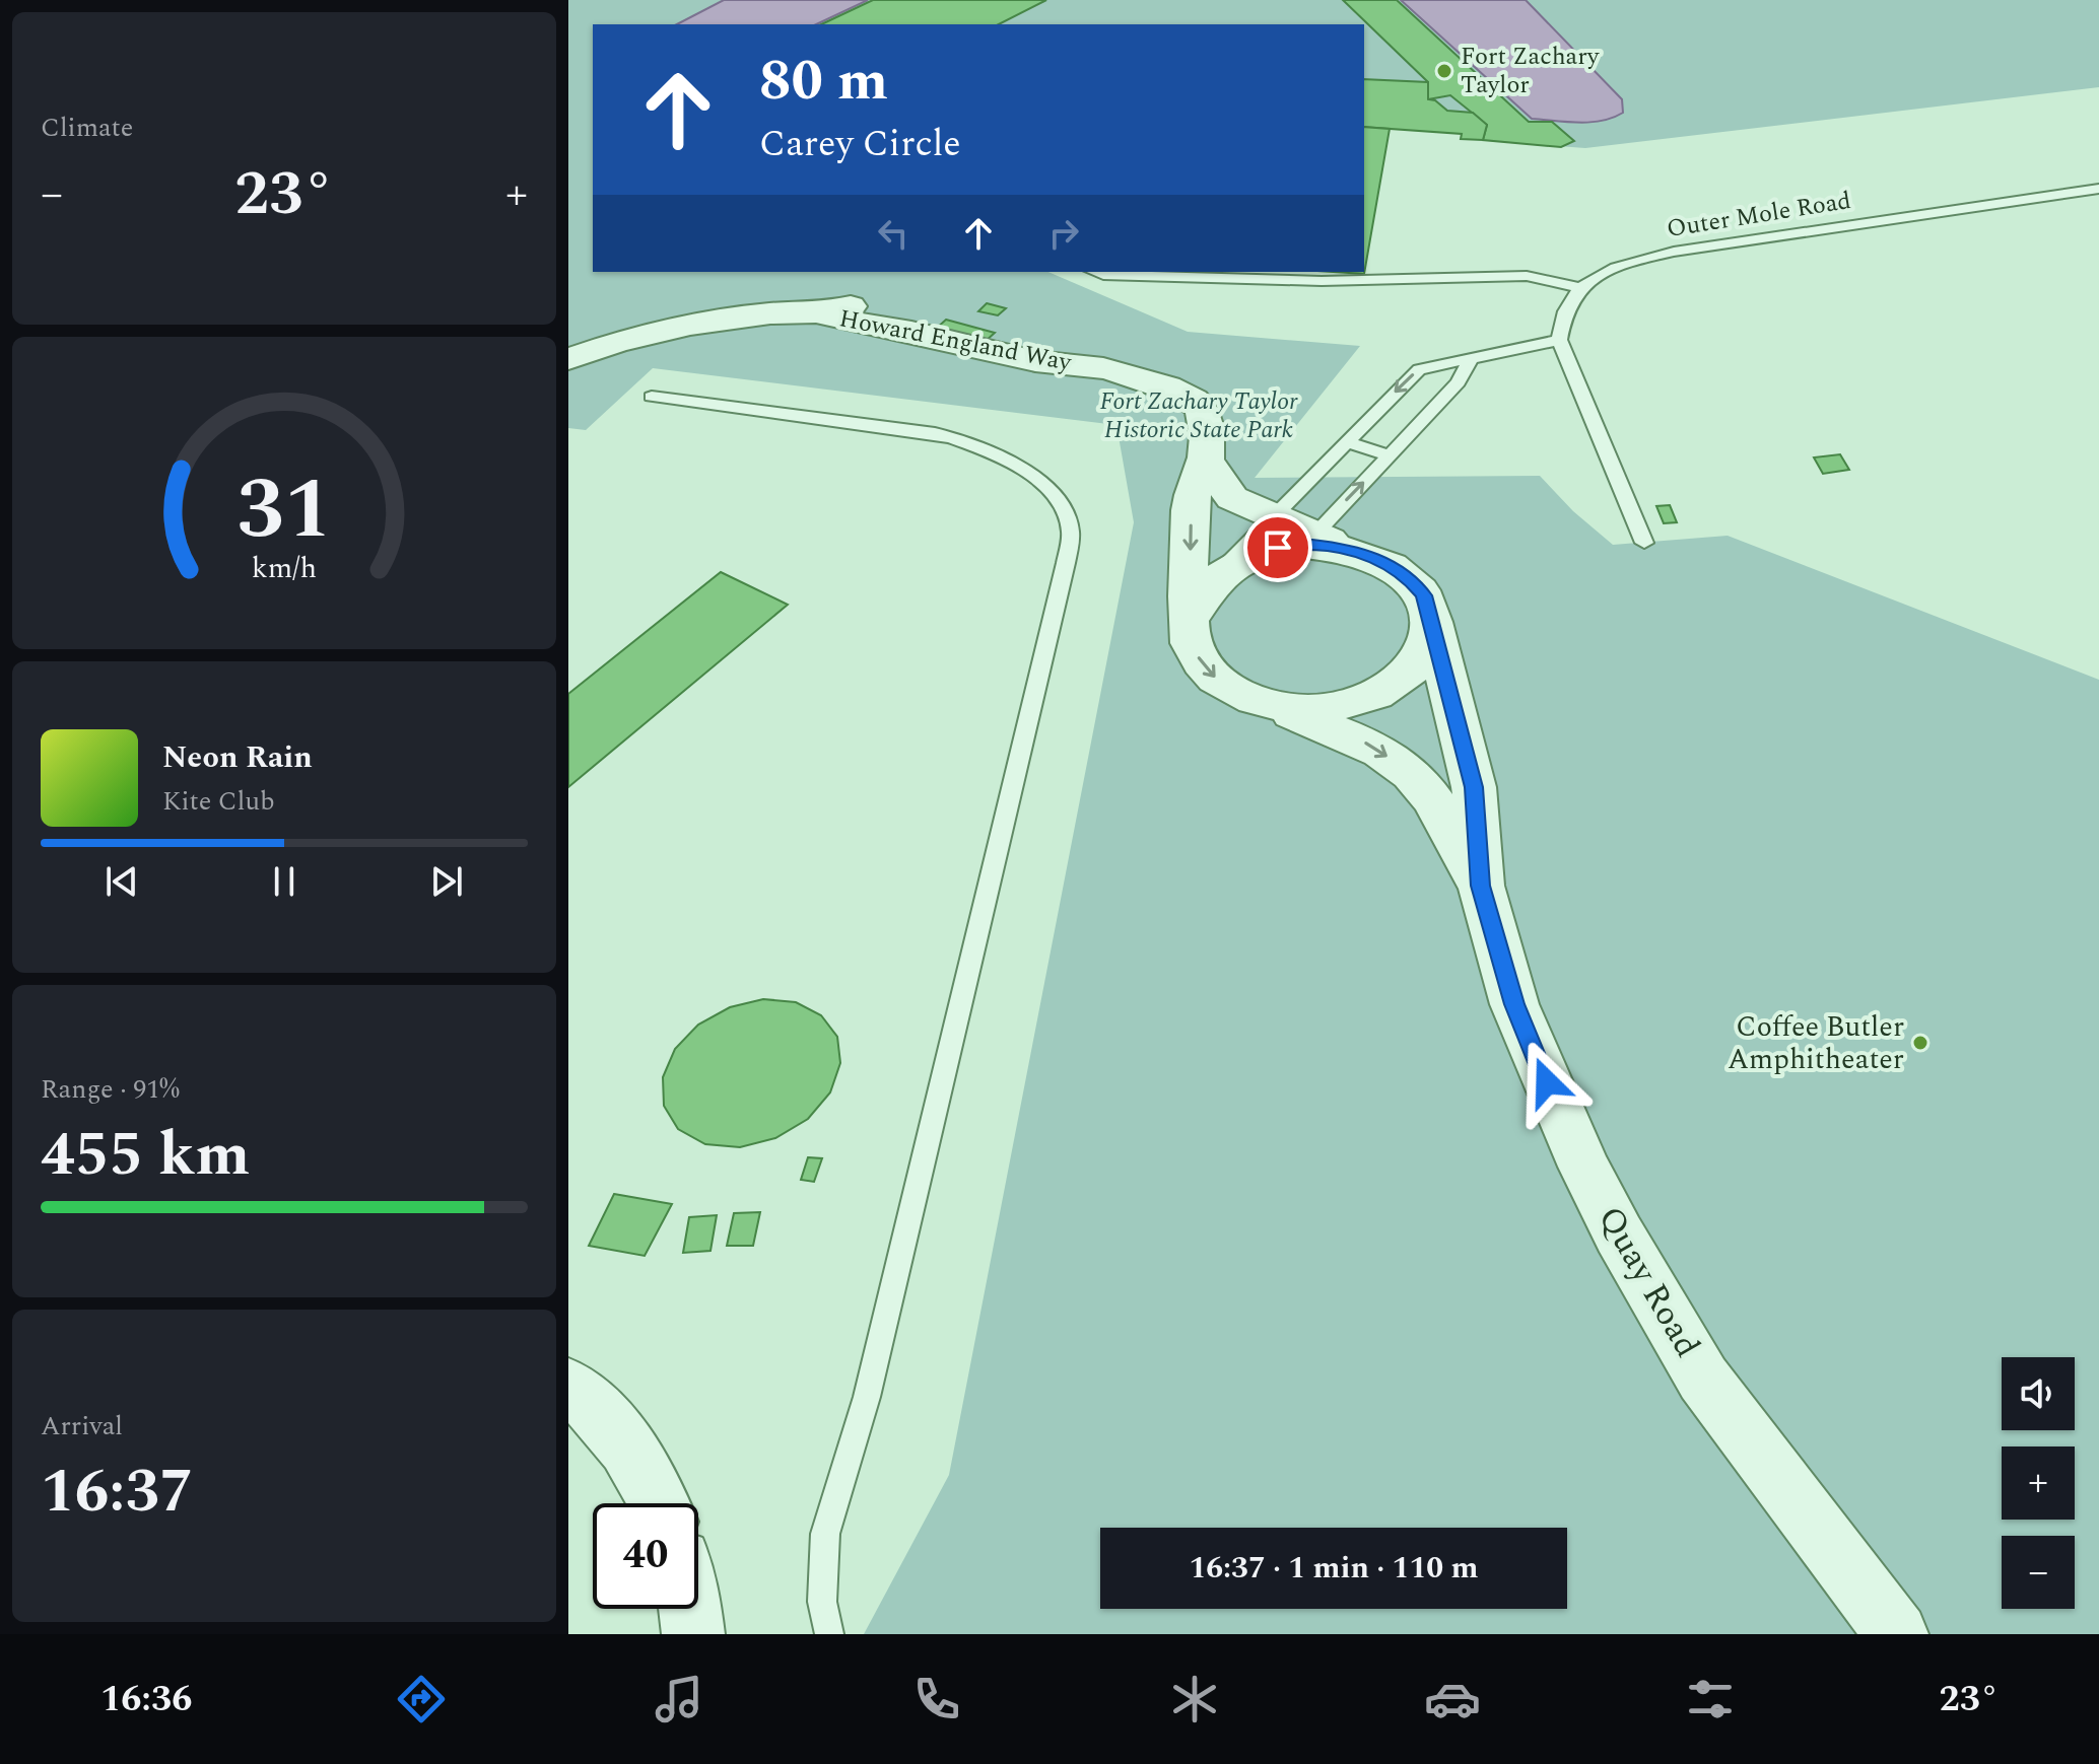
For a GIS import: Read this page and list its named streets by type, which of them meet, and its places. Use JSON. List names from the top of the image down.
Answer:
{
  "streets": {
    "street": ["Howard England Way", "Quay Road"],
    "lane": ["Outer Mole Road"]
  },
  "parks": ["Fort Zachary Taylor Historic State Park"],
  "places": ["Fort Zachary Taylor", "Coffee Butler Amphitheater"],
  "page": {
    "tile": [
      "Climate",
      ["Range · 91%", "455 km"],
      ["Arrival", "16:37"]
    ],
    "turn": ["80 m", "Carey Circle"],
    "heat": ["−", "23°", "+"],
    "song": ["Neon Rain", "Kite Club"],
    "map_buttons": ["+", "−"],
    "limit": "40",
    "trip": "16:37 · 1 min · 110 m",
    "tabs": ["16:36", "23°"],
    "gauge": ["31", "km/h"]
  }
}
